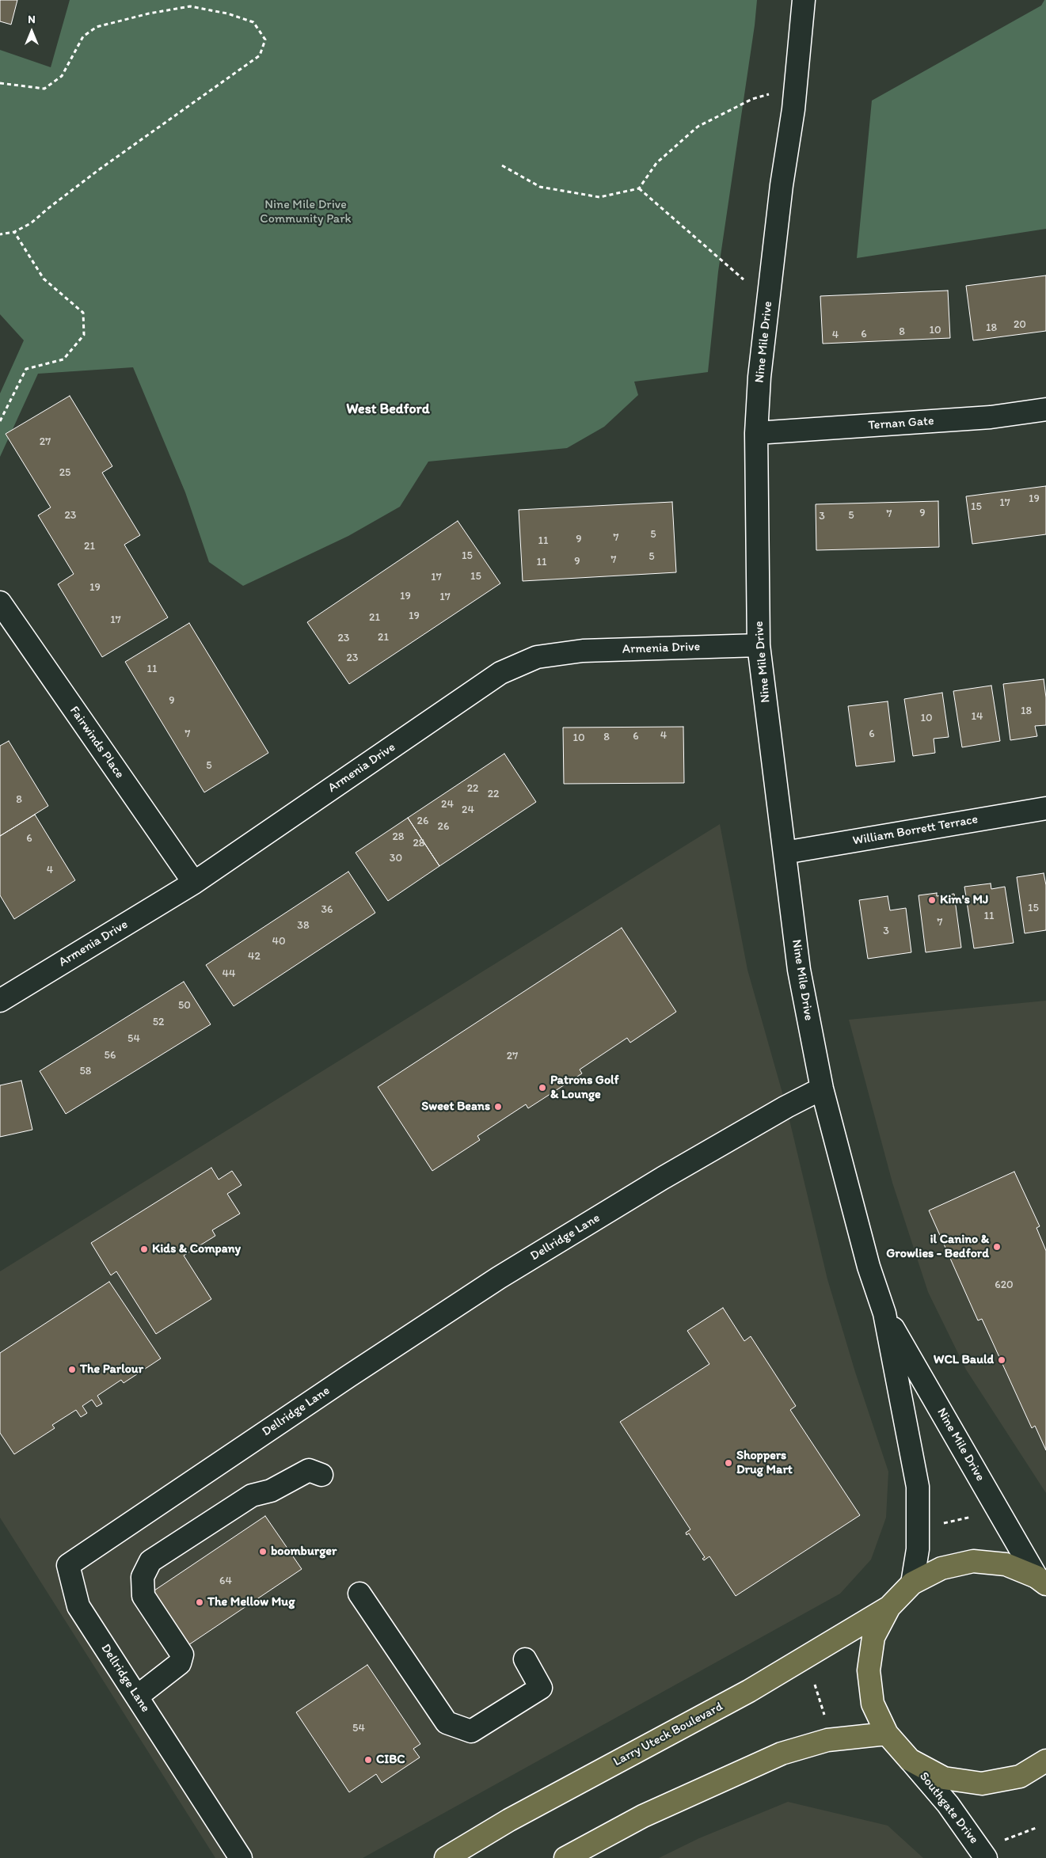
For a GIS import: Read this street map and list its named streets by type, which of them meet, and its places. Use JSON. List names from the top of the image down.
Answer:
{
  "streets": {
    "main road": ["Larry Uteck Boulevard"],
    "street": [
      "Nine Mile Drive",
      "Ternan Gate",
      "Armenia Drive",
      "Fairwinds Place",
      "William Borrett Terrace",
      "Dellridge Lane",
      "Southgate Drive"
    ]
  },
  "crossings": [
    ["Nine Mile Drive", "Ternan Gate"],
    ["Nine Mile Drive", "Armenia Drive"],
    ["Nine Mile Drive", "William Borrett Terrace"],
    ["Nine Mile Drive", "Dellridge Lane"],
    ["Armenia Drive", "Fairwinds Place"]
  ],
  "districts": ["West Bedford"],
  "parks": ["Nine Mile Drive Community Park"],
  "places": [
    "Kim's MJ",
    "Patrons Golf & Lounge",
    "Sweet Beans",
    "il Canino & Growlies - Bedford",
    "Kids & Company",
    "WCL Bauld",
    "The Parlour",
    "Shoppers Drug Mart",
    "boomburger",
    "The Mellow Mug",
    "CIBC"
  ],
  "house_numbers": [
    "20",
    "18",
    "10",
    "8",
    "6",
    "4",
    "27",
    "25",
    "19",
    "17",
    "15",
    "9",
    "7",
    "23",
    "5",
    "3",
    "5",
    "7",
    "9",
    "11",
    "21",
    "15",
    "5",
    "7",
    "9",
    "11",
    "15",
    "17",
    "19",
    "19",
    "17",
    "19",
    "21",
    "17",
    "21",
    "23",
    "23",
    "11",
    "9",
    "18",
    "14",
    "10",
    "7",
    "6",
    "4",
    "6",
    "8",
    "10",
    "5",
    "22",
    "22",
    "8",
    "24",
    "24",
    "26",
    "26",
    "28",
    "6",
    "28",
    "30",
    "4",
    "15",
    "36",
    "11",
    "7",
    "38",
    "3",
    "40",
    "42",
    "44",
    "50",
    "52",
    "54",
    "56",
    "27",
    "58",
    "620",
    "64",
    "54"
  ],
  "north": "top"
}
